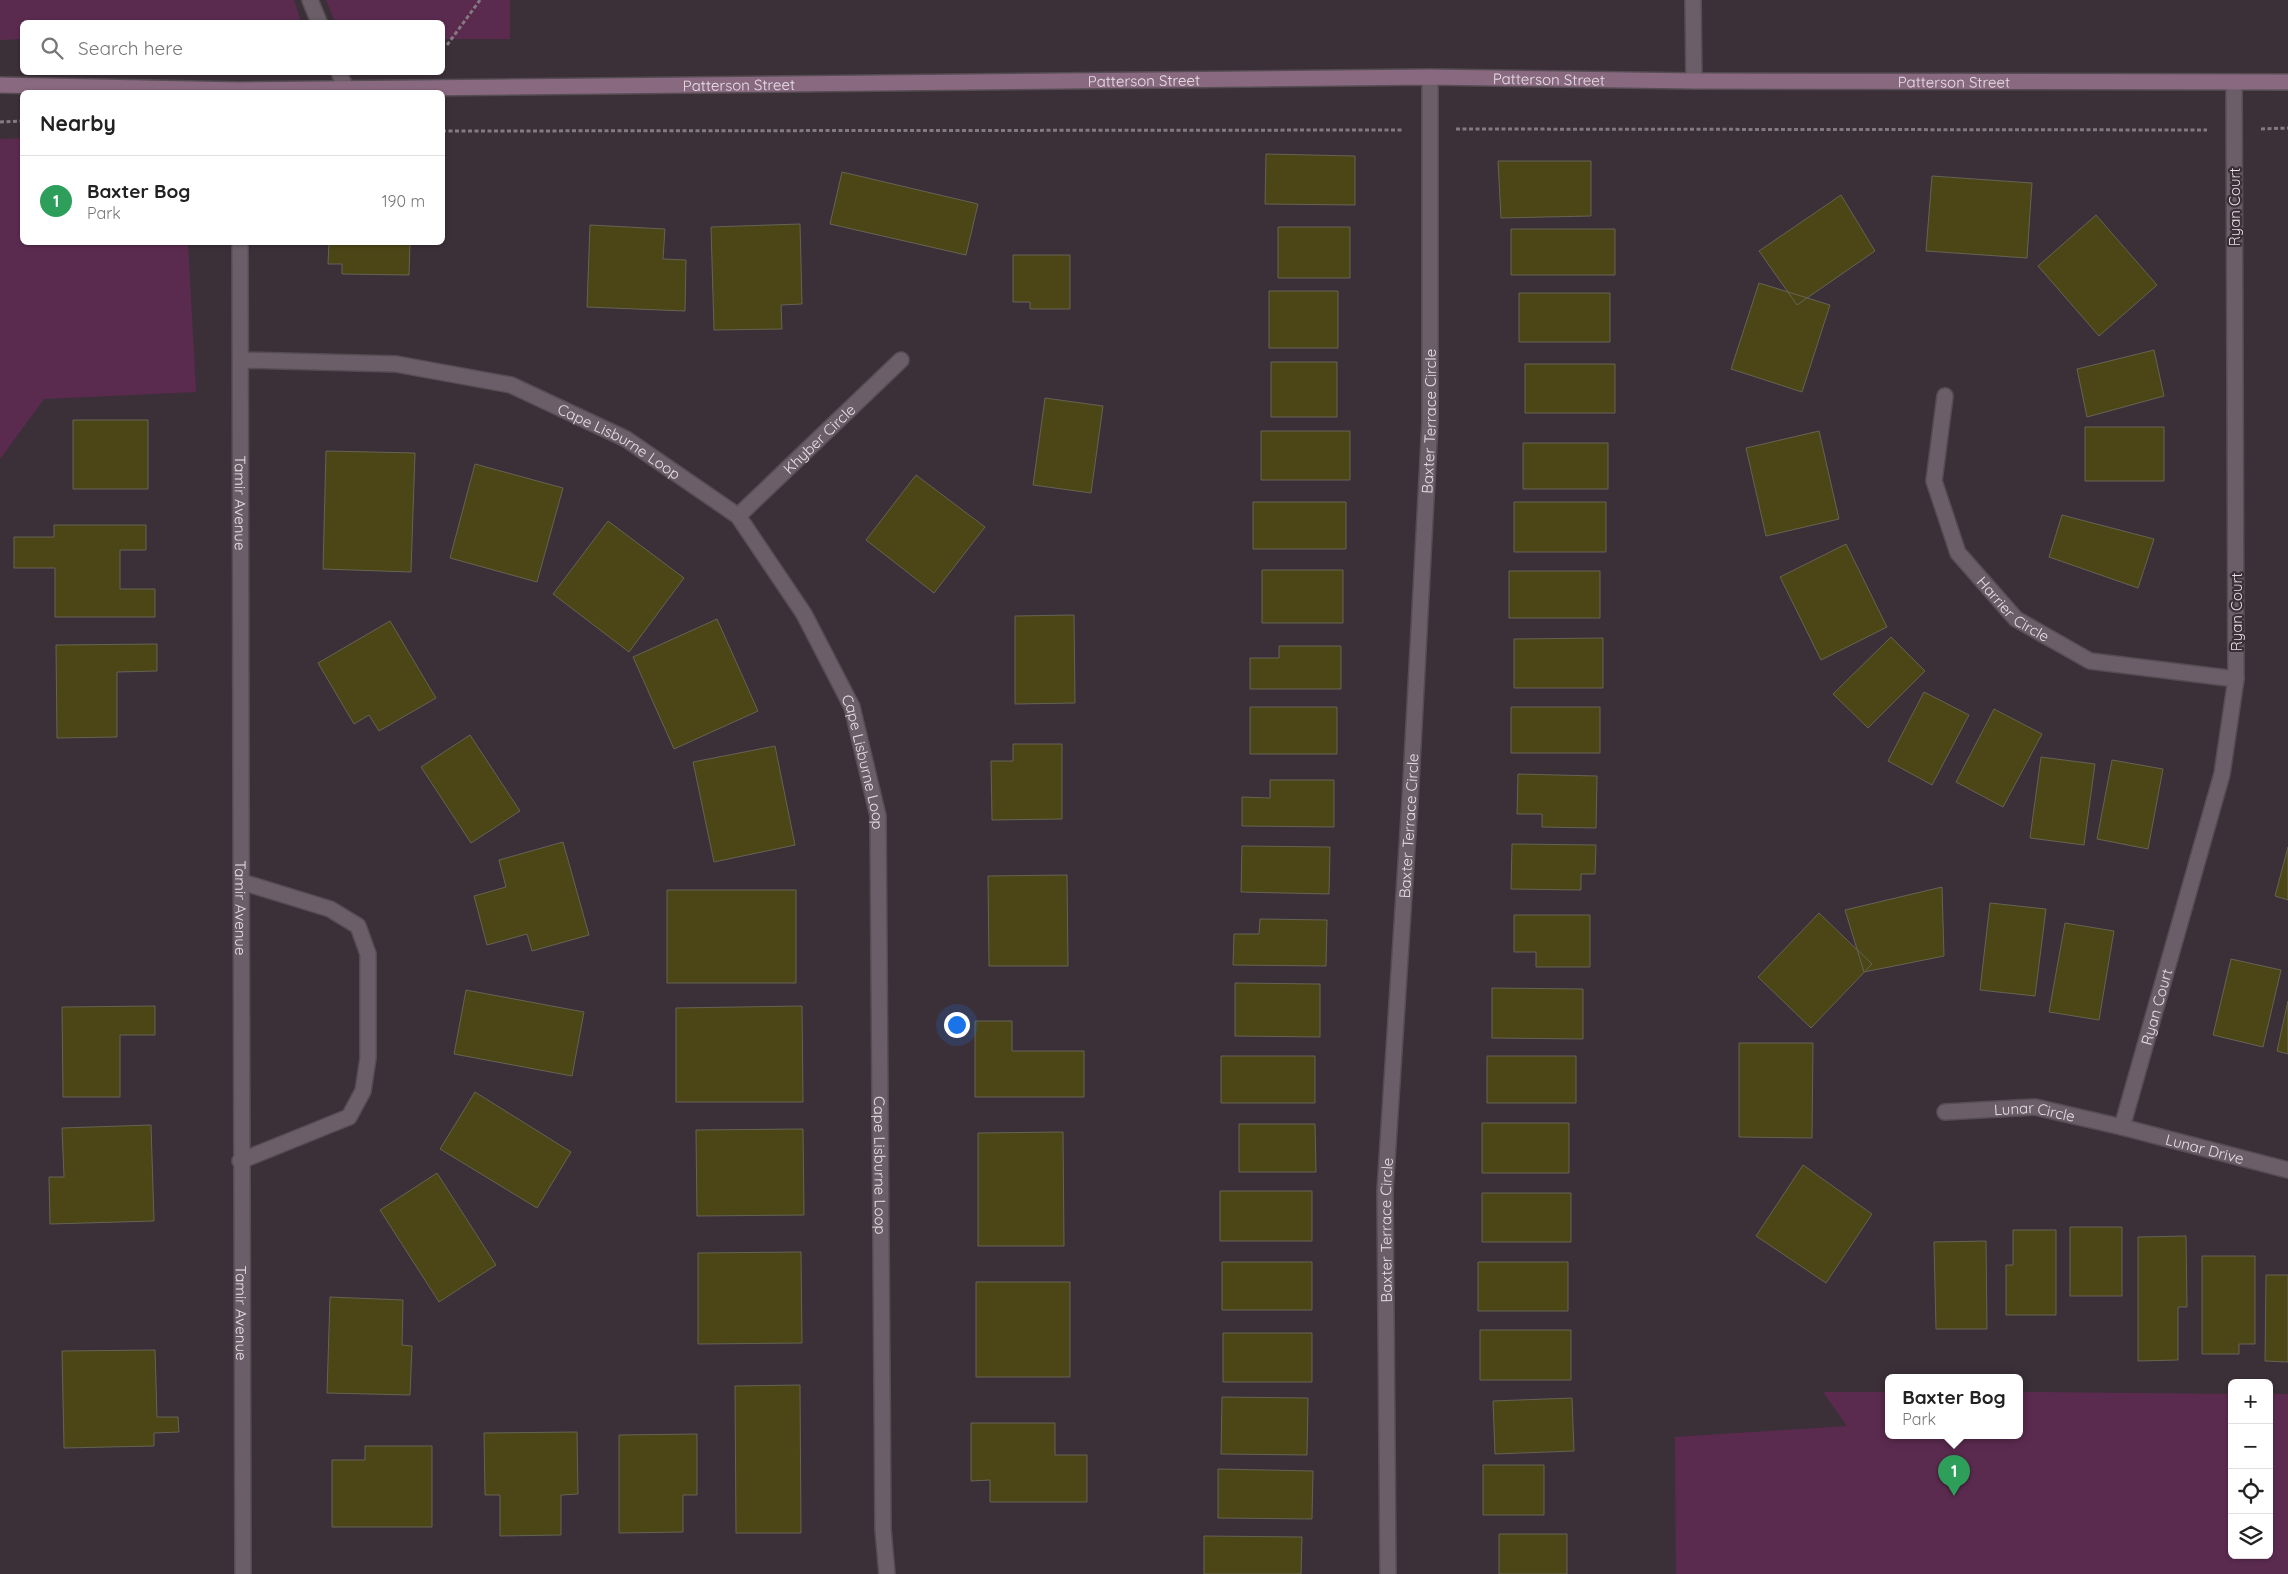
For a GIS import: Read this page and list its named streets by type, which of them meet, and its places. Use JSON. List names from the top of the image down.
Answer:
{
  "streets": {
    "street": [
      "Patterson Street",
      "Ryan Court",
      "Baxter Terrace Circle",
      "Khyber Circle",
      "Cape Lisburne Loop",
      "Tamir Avenue",
      "Harrier Circle",
      "Lunar Circle",
      "Lunar Drive"
    ]
  },
  "crossings": [
    ["Patterson Street", "Ryan Court"],
    ["Patterson Street", "Baxter Terrace Circle"],
    ["Ryan Court", "Harrier Circle"],
    ["Ryan Court", "Lunar Circle"],
    ["Ryan Court", "Lunar Drive"],
    ["Khyber Circle", "Cape Lisburne Loop"],
    ["Cape Lisburne Loop", "Tamir Avenue"],
    ["Lunar Circle", "Lunar Drive"]
  ],
  "page": {
    "search": "Search here",
    "heading": "Nearby",
    "list": [
      {
        "mark": "1",
        "name": "Baxter Bog",
        "note": "Park",
        "value": "190 m"
      }
    ],
    "popup": ["Baxter Bog", "Park"],
    "map_buttons": ["+", "−"],
    "pins": "1"
  }
}
